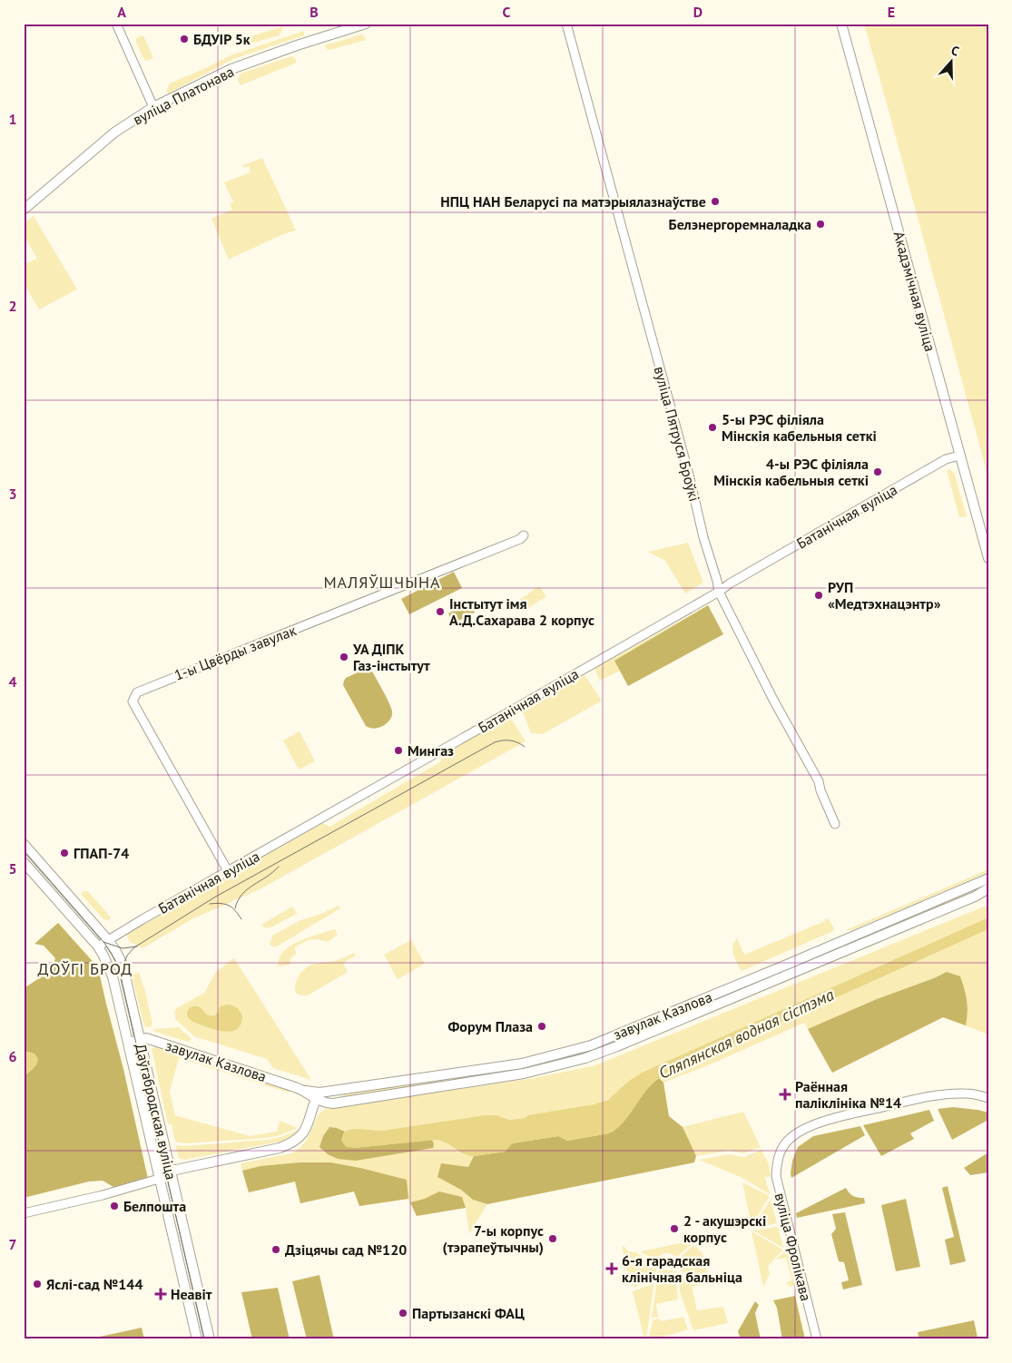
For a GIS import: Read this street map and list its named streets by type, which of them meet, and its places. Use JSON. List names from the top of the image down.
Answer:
{
  "streets": {
    "main road": [
      "вуліца Платонава",
      "Акадэмічная вуліца",
      "завулак Казлова",
      "Даўгабродская вуліца"
    ],
    "street": [
      "вуліца Пятруся Броўкі",
      "Батанічная вуліца",
      "1-ы Цвёрды завулак",
      "вуліца Фролікава"
    ]
  },
  "crossings": [
    ["Акадэмічная вуліца", "Батанічная вуліца"],
    ["вуліца Пятруся Броўкі", "Батанічная вуліца"],
    ["Батанічная вуліца", "1-ы Цвёрды завулак"],
    ["Батанічная вуліца", "Даўгабродская вуліца"],
    ["завулак Казлова", "Даўгабродская вуліца"]
  ],
  "districts": ["МАЛЯЎШЧЫНА", "ДОЎГІ БРОД"],
  "water": ["Сляпянская водная сістэма"],
  "places": {
    "other": [
      "БДУІР 5к",
      "НПЦ НАН Беларусі па матэрыялазнаўстве",
      "Белэнергоремналадка",
      "5-ы РЭС філіяла Мінскія кабельныя сеткі",
      "4-ы РЭС філіяла Мінскія кабельныя сеткі",
      "РУП «Медтэхнацэнтр»",
      "Інстытут імя А.Д.Сахарава 2 корпус",
      "УА ДІПК Газ-інстытут",
      "Мингаз",
      "ГПАП-74",
      "Форум Плаза",
      "Белпошта",
      "2 - акушэрскі корпус",
      "7-ы корпус (тэрапеўтычны)",
      "Дзіцячы сад №120",
      "Яслі-сад №144",
      "Партызанскі ФАЦ"
    ],
    "health": ["Раённая паліклініка №14", "6-я гарадская клінічная бальніца", "Неавіт"]
  },
  "north": "top",
  "grid": {
    "columns": [
      "A",
      "B",
      "C",
      "D",
      "E"
    ],
    "rows": [
      "1",
      "2",
      "3",
      "4",
      "5",
      "6",
      "7"
    ]
  }
}
